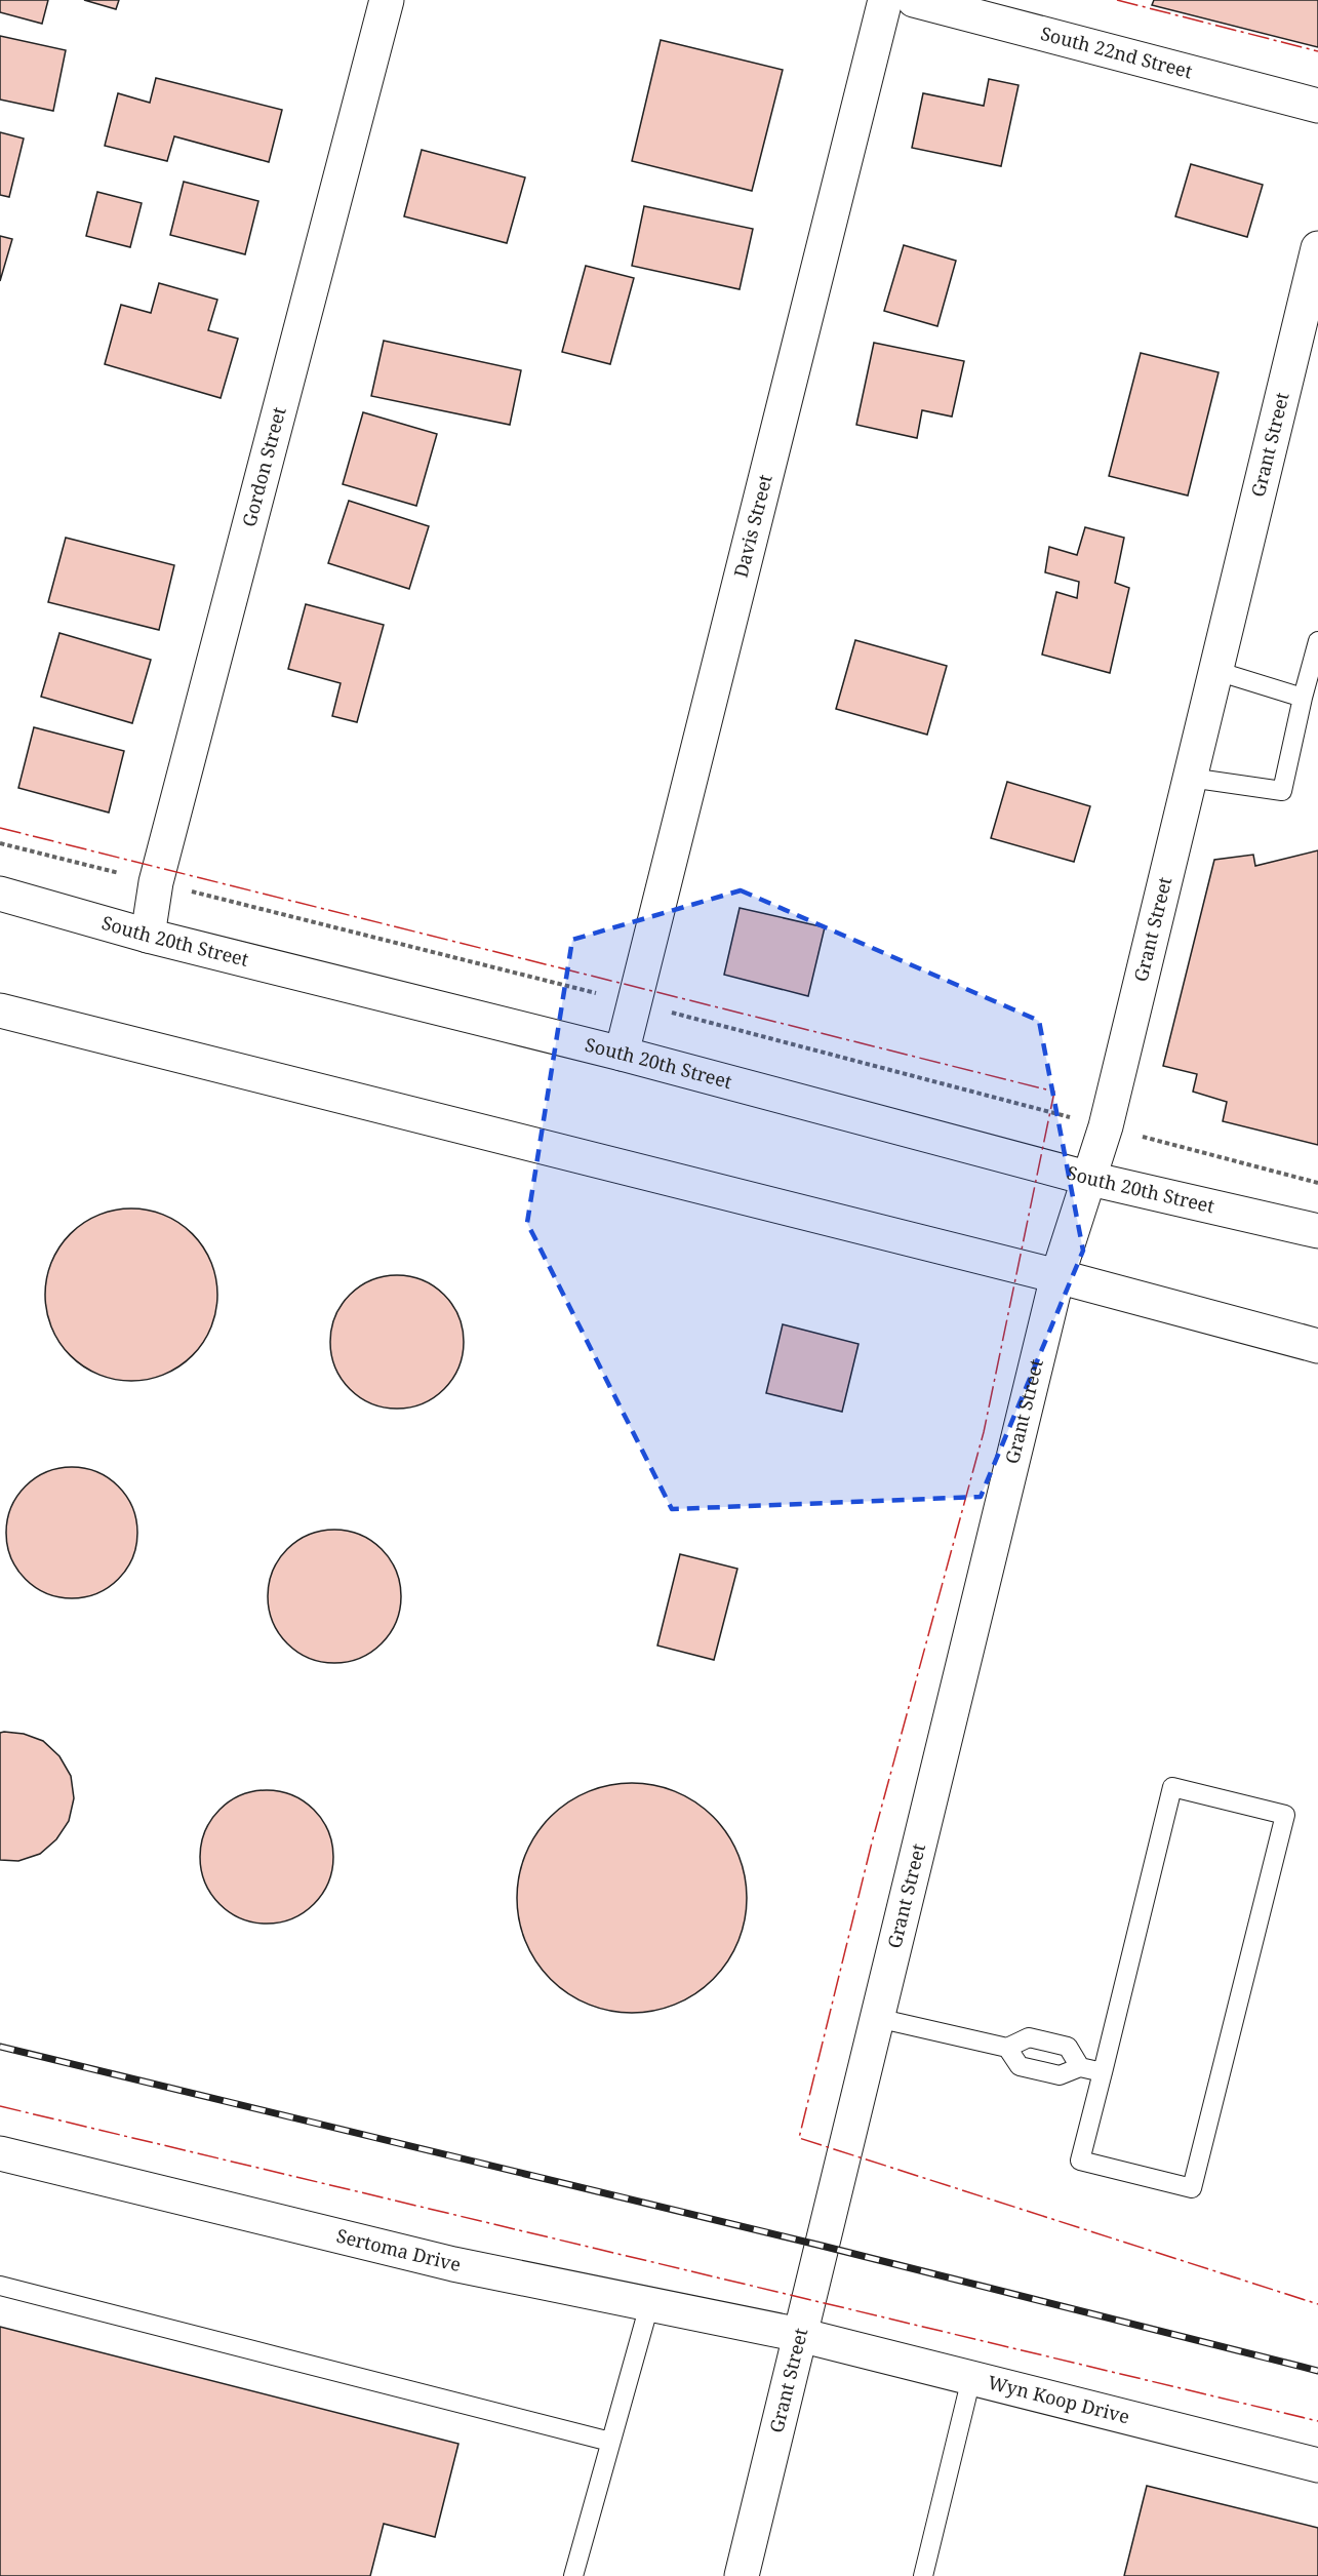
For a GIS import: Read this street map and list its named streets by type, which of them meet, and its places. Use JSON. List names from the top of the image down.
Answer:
{
  "streets": {
    "street": [
      "South 22nd Street",
      "Grant Street",
      "Gordon Street",
      "Davis Street",
      "South 20th Street",
      "Sertoma Drive",
      "Wyn Koop Drive"
    ]
  },
  "crossings": [
    ["Grant Street", "South 20th Street"],
    ["Grant Street", "Sertoma Drive"],
    ["Grant Street", "Wyn Koop Drive"],
    ["Gordon Street", "South 20th Street"],
    ["Davis Street", "South 20th Street"],
    ["Sertoma Drive", "Wyn Koop Drive"]
  ]
}
